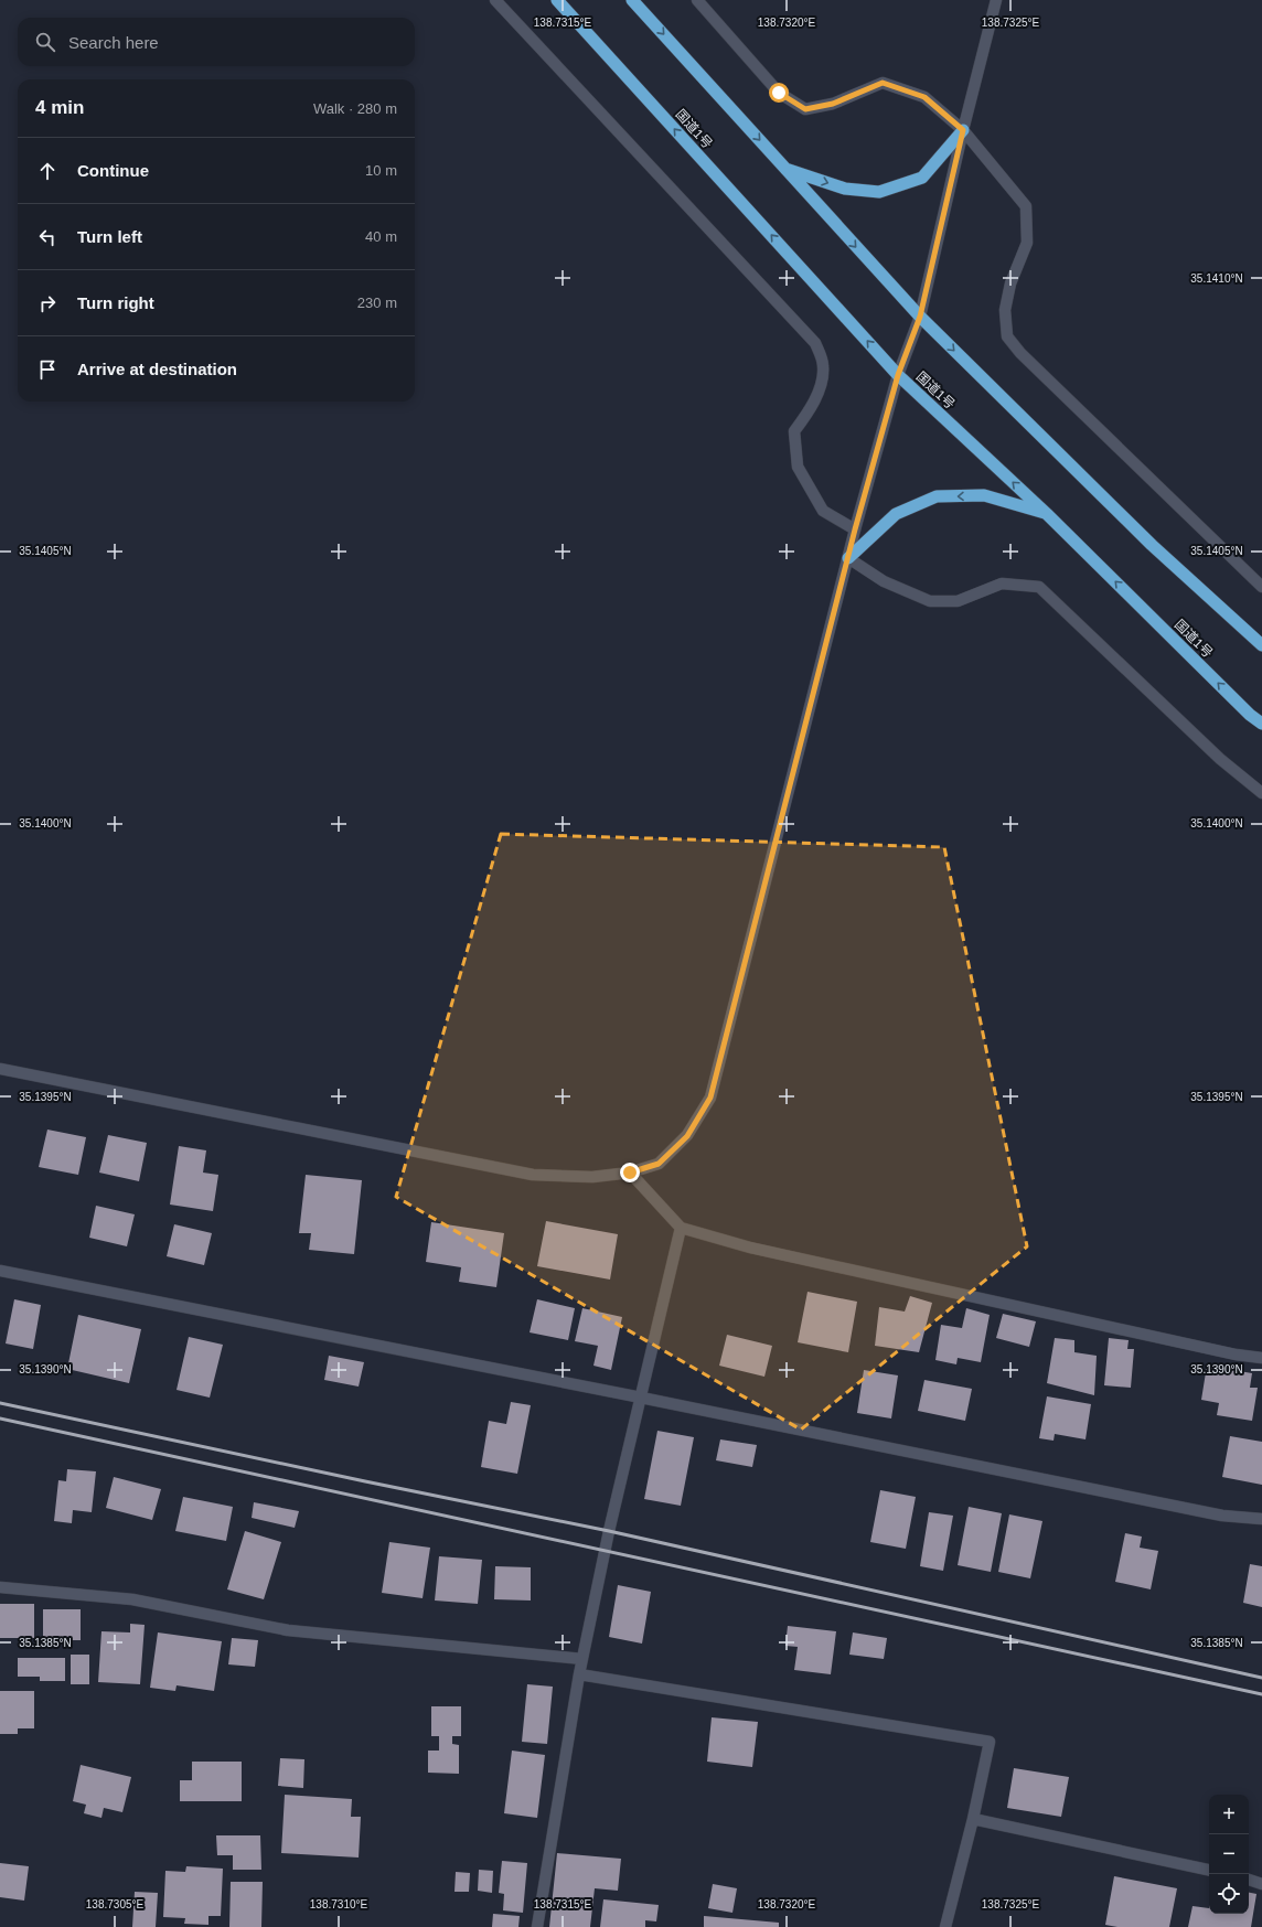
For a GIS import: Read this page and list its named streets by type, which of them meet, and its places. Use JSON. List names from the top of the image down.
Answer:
{
  "streets": {
    "highway": ["国道1号"]
  },
  "page": {
    "search": "Search here",
    "heading": ["4 min", "Walk · 280 m"],
    "list": [
      ["Continue", "10 m"],
      ["Turn left", "40 m"],
      ["Turn right", "230 m"],
      "Arrive at destination"
    ],
    "map_buttons": ["+", "−"]
  },
  "coordinates": [
    "138.7315°E",
    "138.7320°E",
    "138.7325°E",
    "35.1410°N",
    "35.1405°N",
    "35.1400°N",
    "35.1395°N",
    "35.1390°N",
    "35.1385°N",
    "138.7305°E",
    "138.7310°E"
  ]
}
